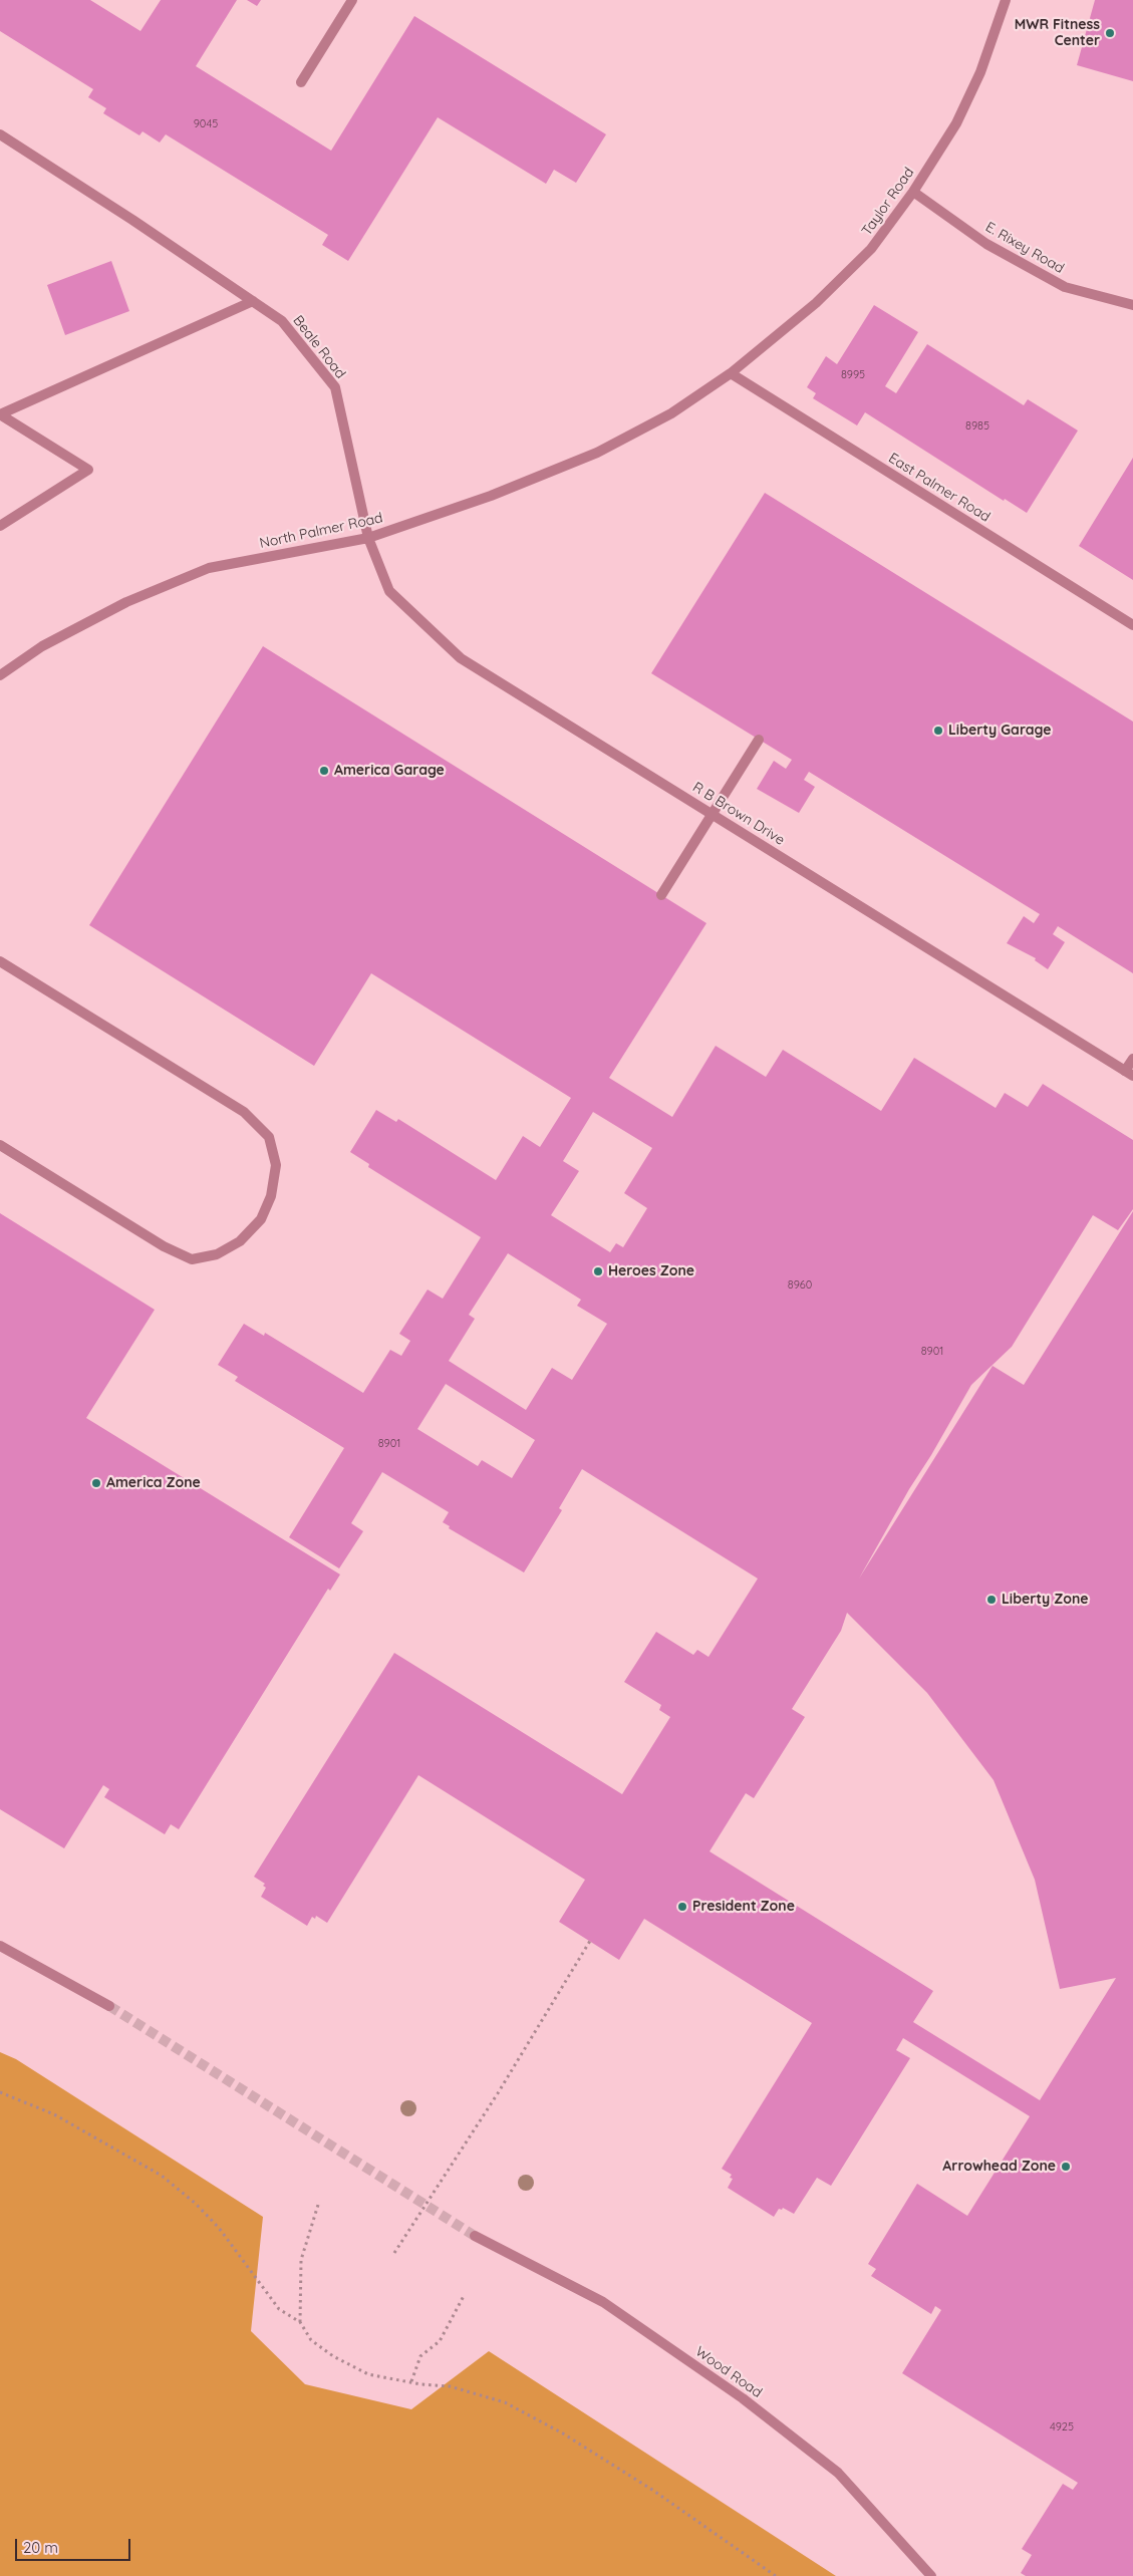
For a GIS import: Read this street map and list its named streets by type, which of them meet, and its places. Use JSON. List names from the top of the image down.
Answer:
{
  "streets": {
    "street": [
      "Taylor Road",
      "E. Rixey Road",
      "Beale Road",
      "East Palmer Road",
      "North Palmer Road",
      "R B Brown Drive",
      "Wood Road"
    ]
  },
  "crossings": [
    ["Taylor Road", "E. Rixey Road"],
    ["Taylor Road", "East Palmer Road"],
    ["Taylor Road", "North Palmer Road"],
    ["Beale Road", "North Palmer Road"],
    ["Beale Road", "R B Brown Drive"],
    ["East Palmer Road", "North Palmer Road"],
    ["North Palmer Road", "R B Brown Drive"]
  ],
  "places": [
    "MWR Fitness Center",
    "Liberty Garage",
    "America Garage",
    "Heroes Zone",
    "America Zone",
    "Liberty Zone",
    "President Zone",
    "Arrowhead Zone"
  ],
  "house_numbers": [
    "9045",
    "8995",
    "8985",
    "8960",
    "8901",
    "8901",
    "4925"
  ],
  "scale_bar": "20 m"
}
